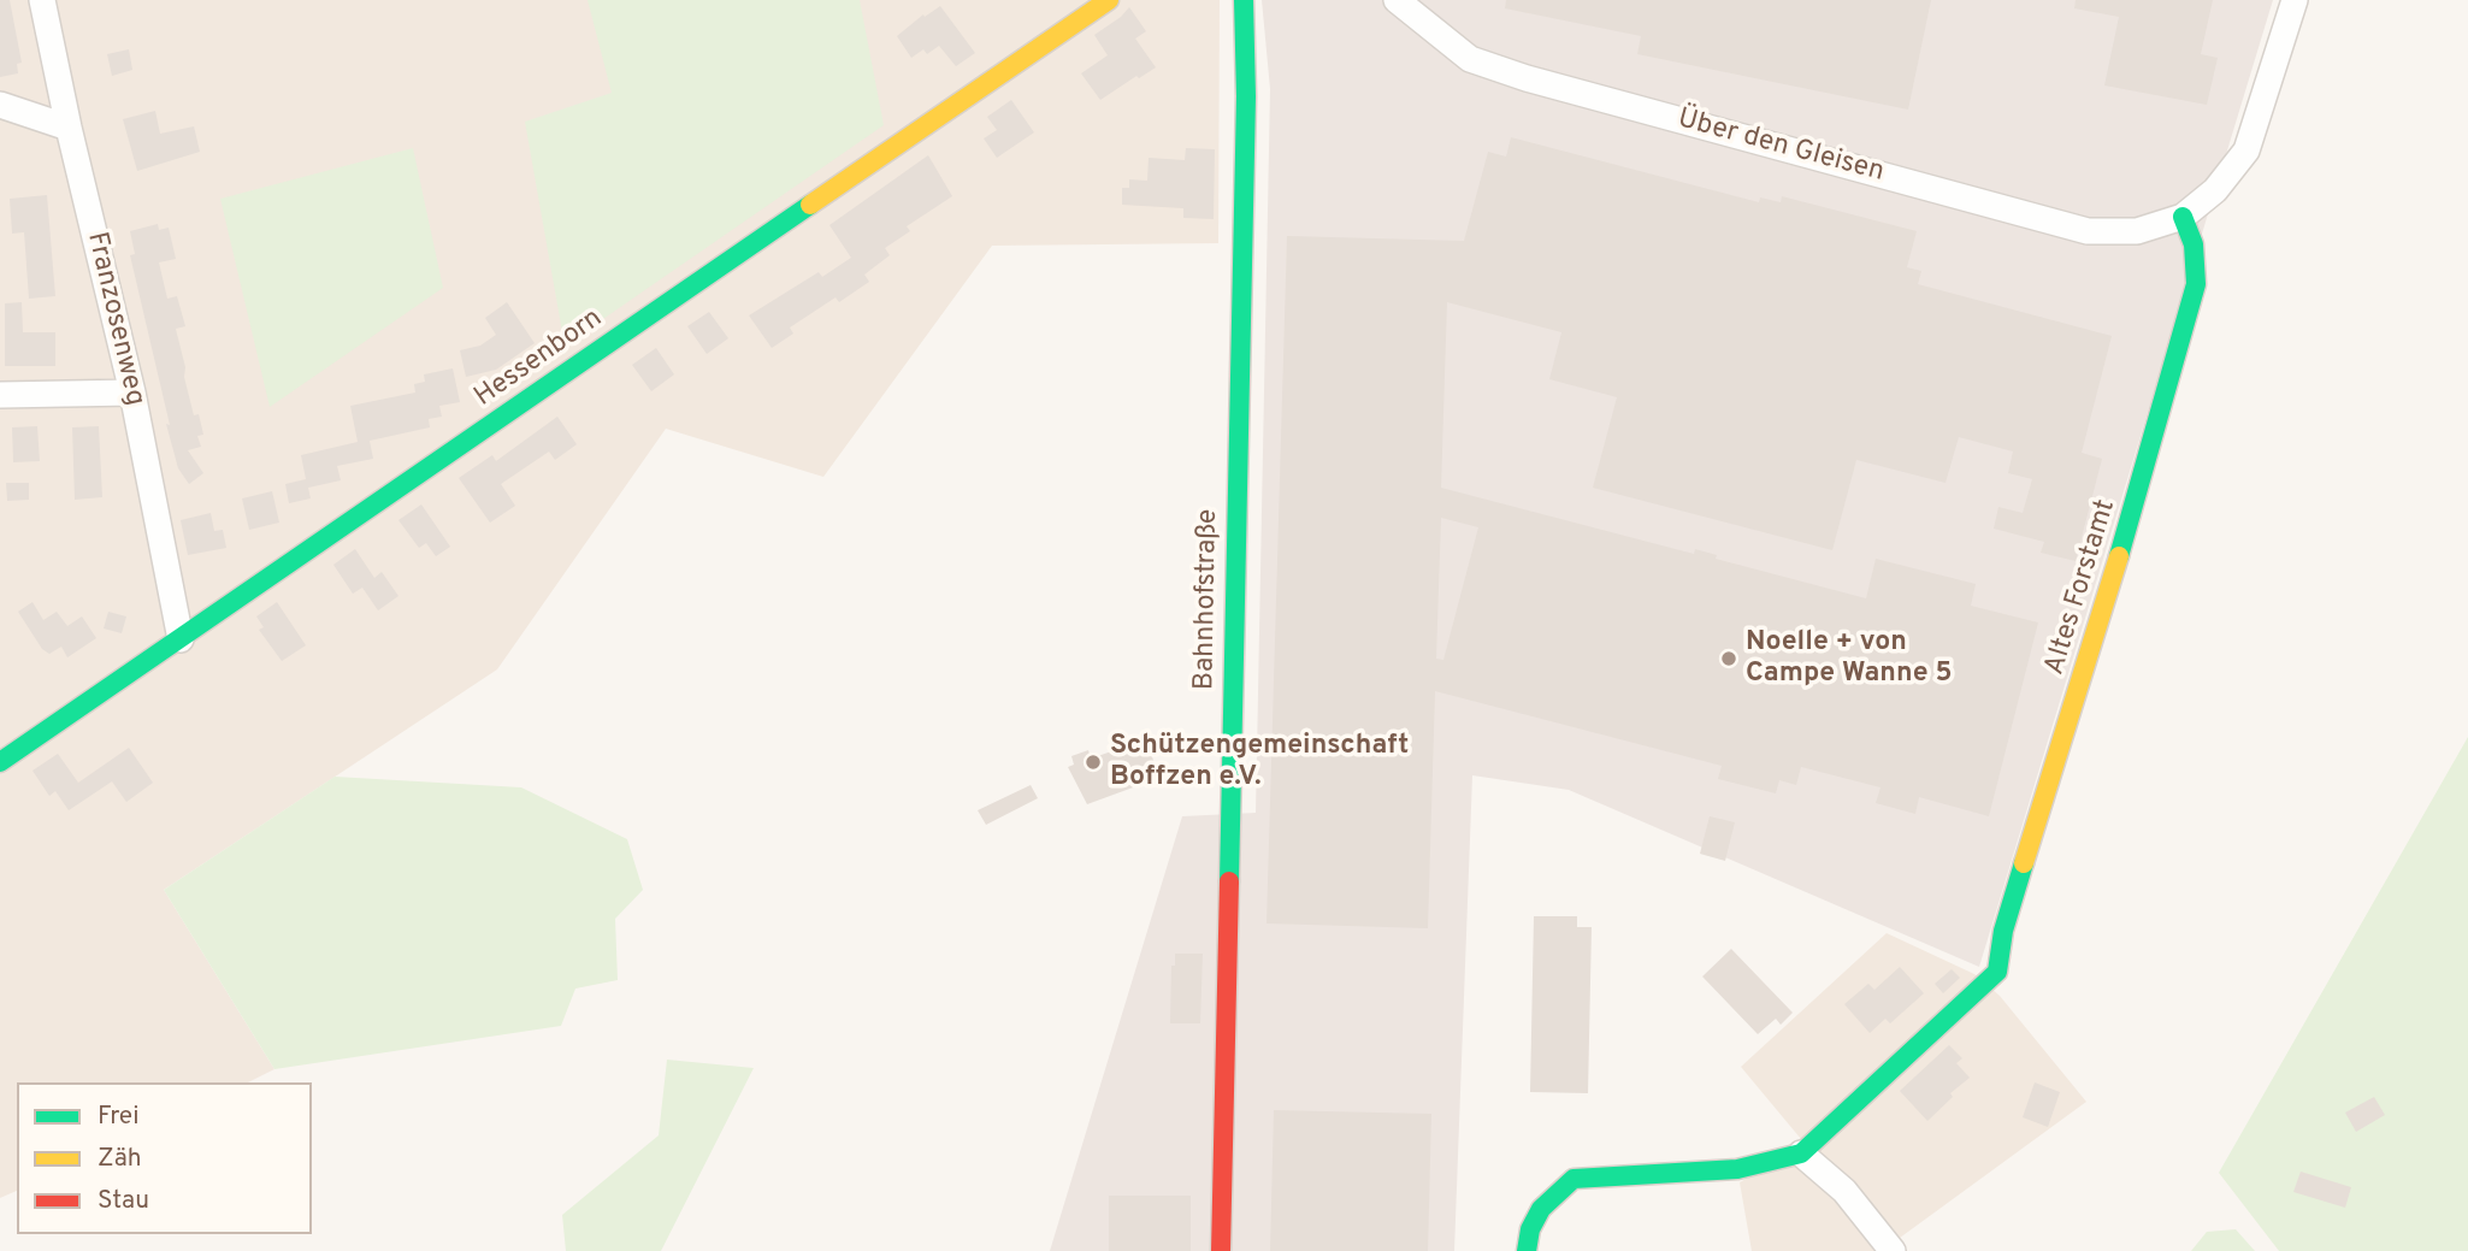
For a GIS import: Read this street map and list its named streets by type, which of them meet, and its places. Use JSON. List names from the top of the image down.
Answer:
{
  "streets": {
    "street": [
      "Über den Gleisen",
      "Franzosenweg",
      "Hessenborn",
      "Altes Forstamt",
      "Bahnhofstraße"
    ]
  },
  "crossings": [
    ["Über den Gleisen", "Altes Forstamt"],
    ["Franzosenweg", "Hessenborn"]
  ],
  "places": ["Noelle + von Campe Wanne 5", "Schützengemeinschaft Boffzen e.V."],
  "legend": ["Frei", "Zäh", "Stau"]
}
